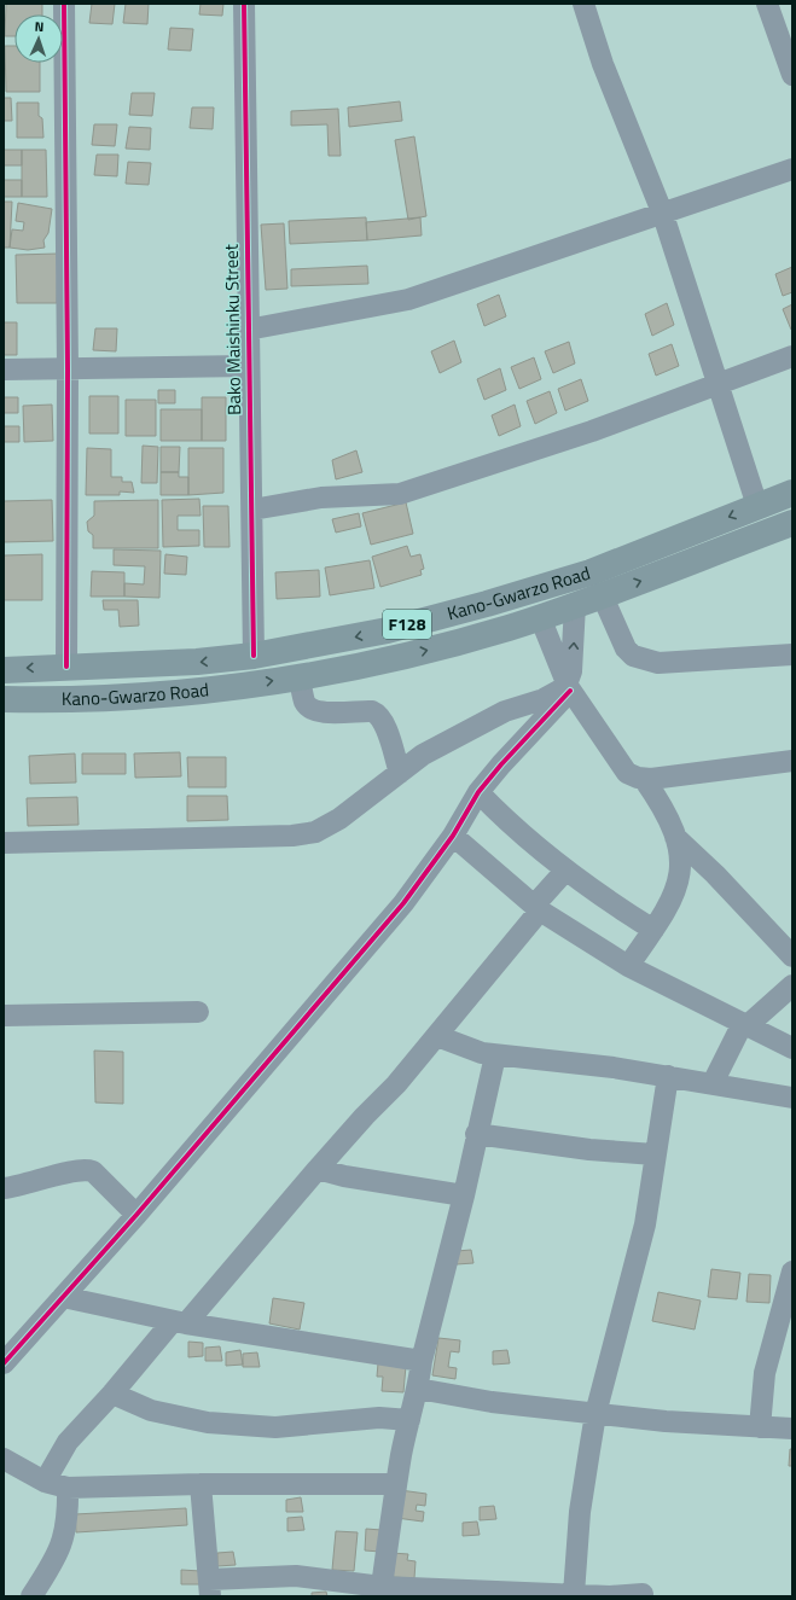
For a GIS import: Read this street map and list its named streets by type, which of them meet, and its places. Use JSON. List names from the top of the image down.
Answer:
{
  "streets": {
    "main road": ["Kano-Gwarzo Road", "F128"],
    "street": ["Bako Maishinku Street"]
  },
  "crossings": [
    ["Bako Maishinku Street", "Kano-Gwarzo Road"]
  ],
  "north": "top"
}
